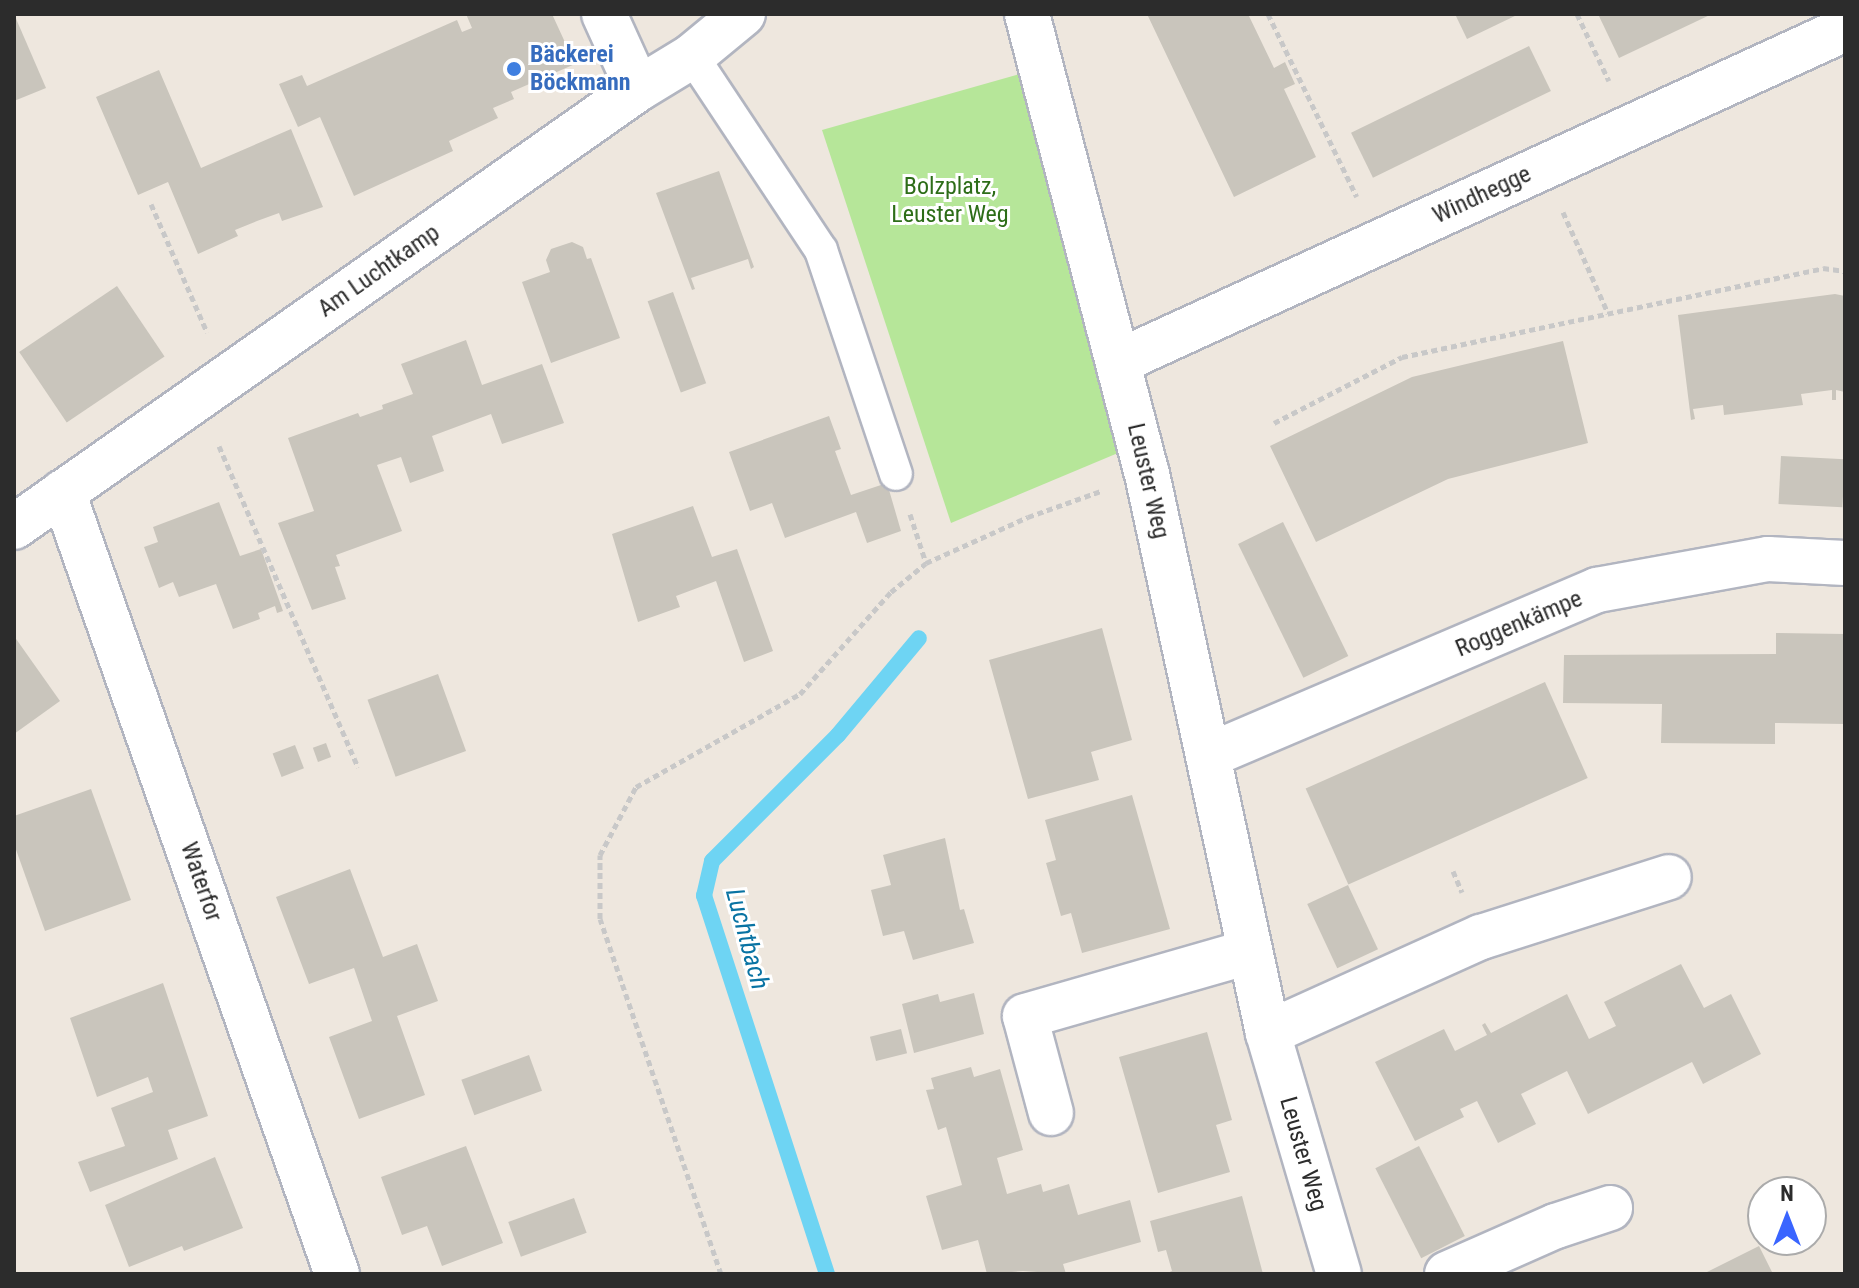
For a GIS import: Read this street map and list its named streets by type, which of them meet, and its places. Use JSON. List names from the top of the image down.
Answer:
{
  "streets": {
    "street": [
      "Windhegge",
      "Am Luchtkamp",
      "Leuster Weg",
      "Roggenkämpe",
      "Waterfor"
    ]
  },
  "crossings": [
    ["Windhegge", "Leuster Weg"],
    ["Am Luchtkamp", "Waterfor"],
    ["Leuster Weg", "Roggenkämpe"]
  ],
  "water": ["Luchtbach"],
  "parks": ["Bolzplatz, Leuster Weg"],
  "places": ["Bäckerei Böckmann"],
  "north": "top"
}
